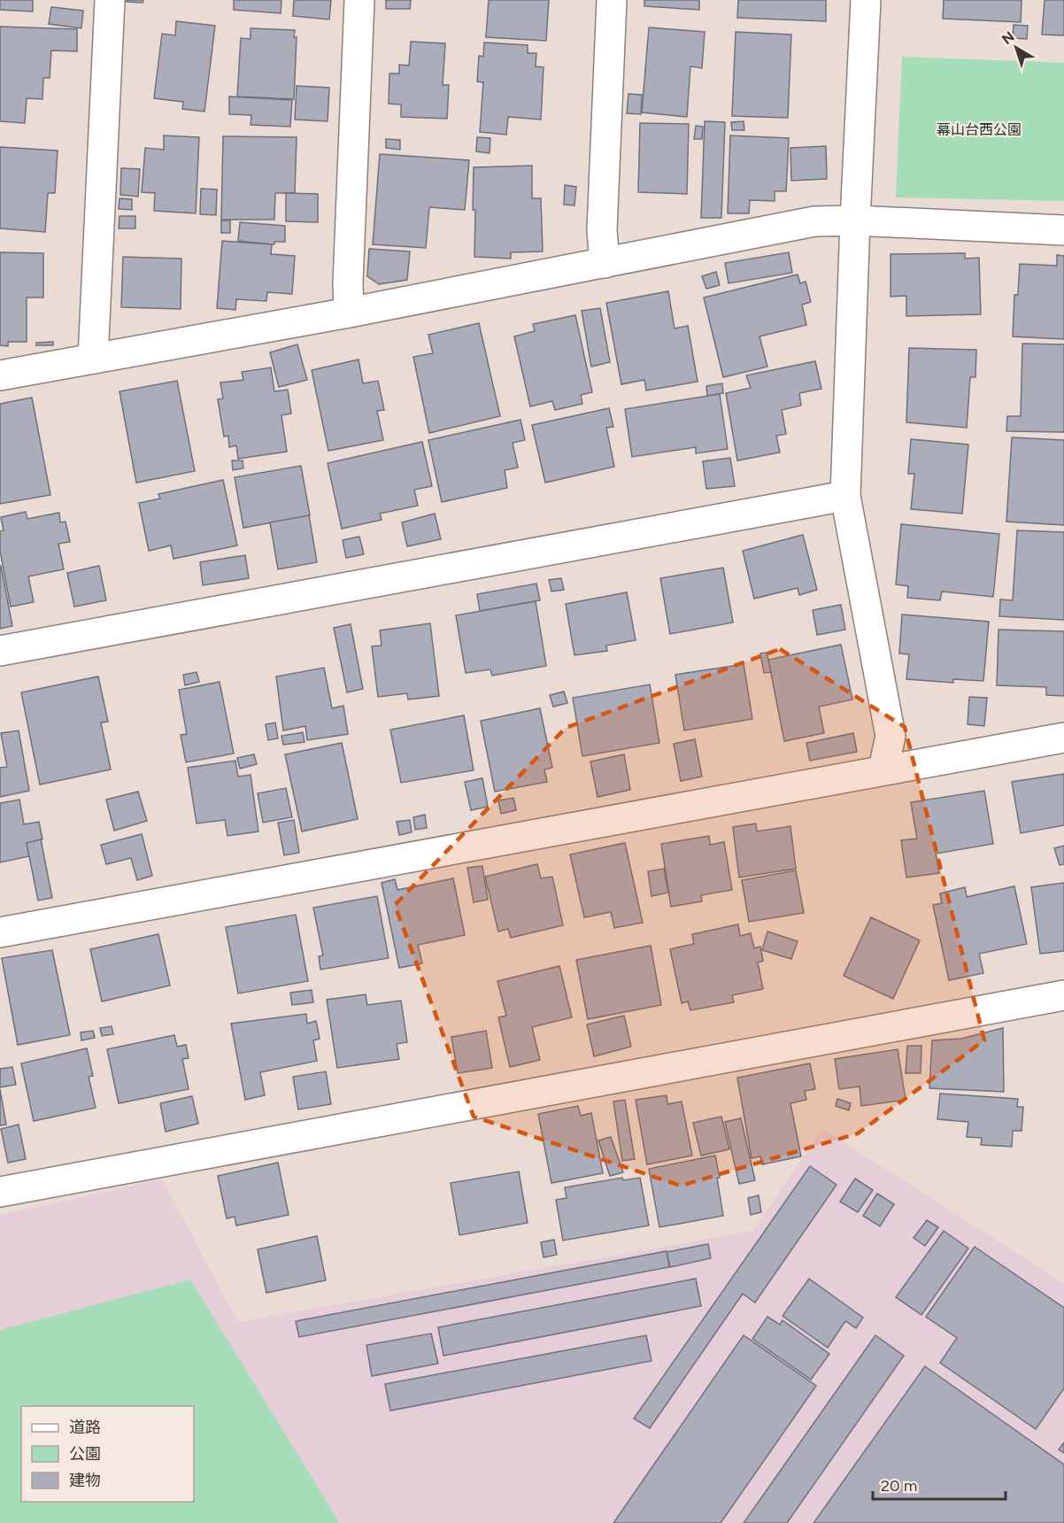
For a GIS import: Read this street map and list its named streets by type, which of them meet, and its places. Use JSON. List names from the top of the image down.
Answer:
{
  "parks": ["幕山台西公園"],
  "legend": ["道路", "公園", "建物"],
  "scale_bar": "20 m",
  "north": "top left"
}
